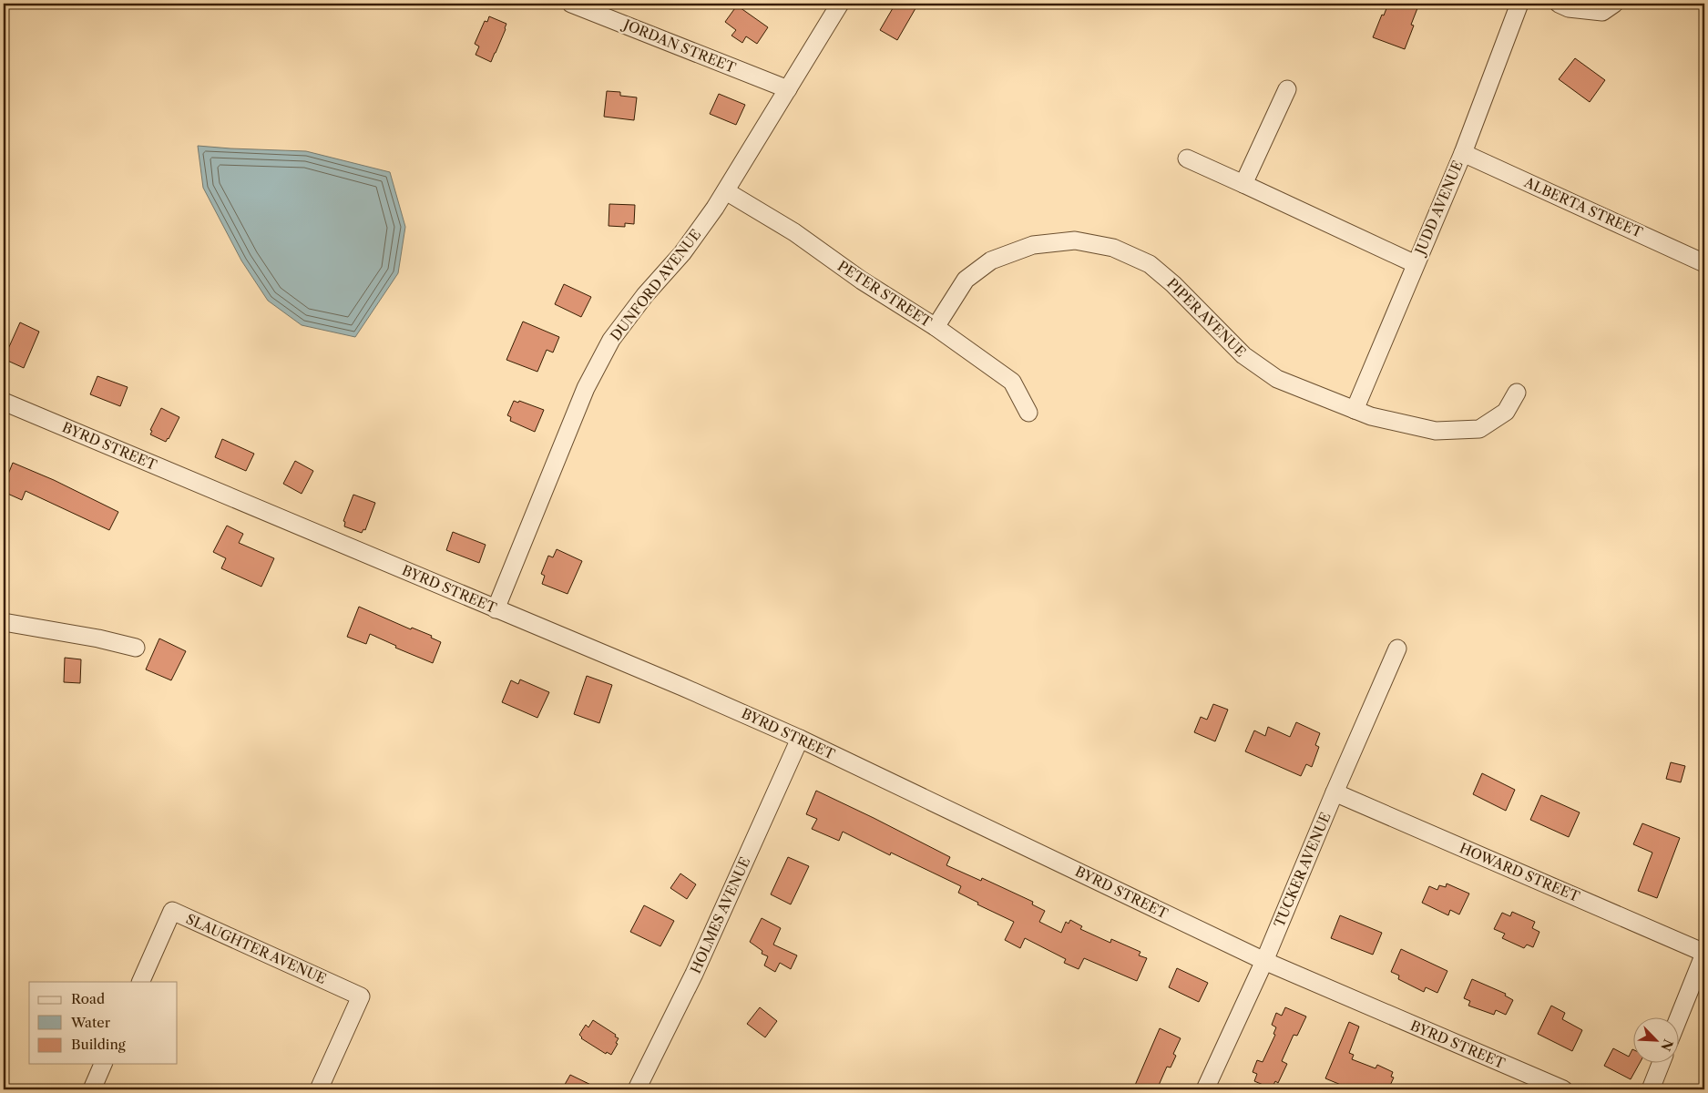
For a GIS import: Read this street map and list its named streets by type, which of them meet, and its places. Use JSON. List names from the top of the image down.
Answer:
{
  "streets": {
    "street": [
      "JORDAN STREET",
      "JUDD AVENUE",
      "ALBERTA STREET",
      "DUNFORD AVENUE",
      "PETER STREET",
      "PIPER AVENUE",
      "BYRD STREET",
      "TUCKER AVENUE",
      "HOWARD STREET",
      "HOLMES AVENUE",
      "SLAUGHTER AVENUE"
    ]
  },
  "crossings": [
    ["JORDAN STREET", "DUNFORD AVENUE"],
    ["JUDD AVENUE", "ALBERTA STREET"],
    ["JUDD AVENUE", "PIPER AVENUE"],
    ["DUNFORD AVENUE", "PETER STREET"],
    ["DUNFORD AVENUE", "BYRD STREET"],
    ["PETER STREET", "PIPER AVENUE"],
    ["BYRD STREET", "TUCKER AVENUE"],
    ["BYRD STREET", "HOLMES AVENUE"],
    ["TUCKER AVENUE", "HOWARD STREET"]
  ],
  "legend": ["Road", "Water", "Building"],
  "north": "bottom right"
}
